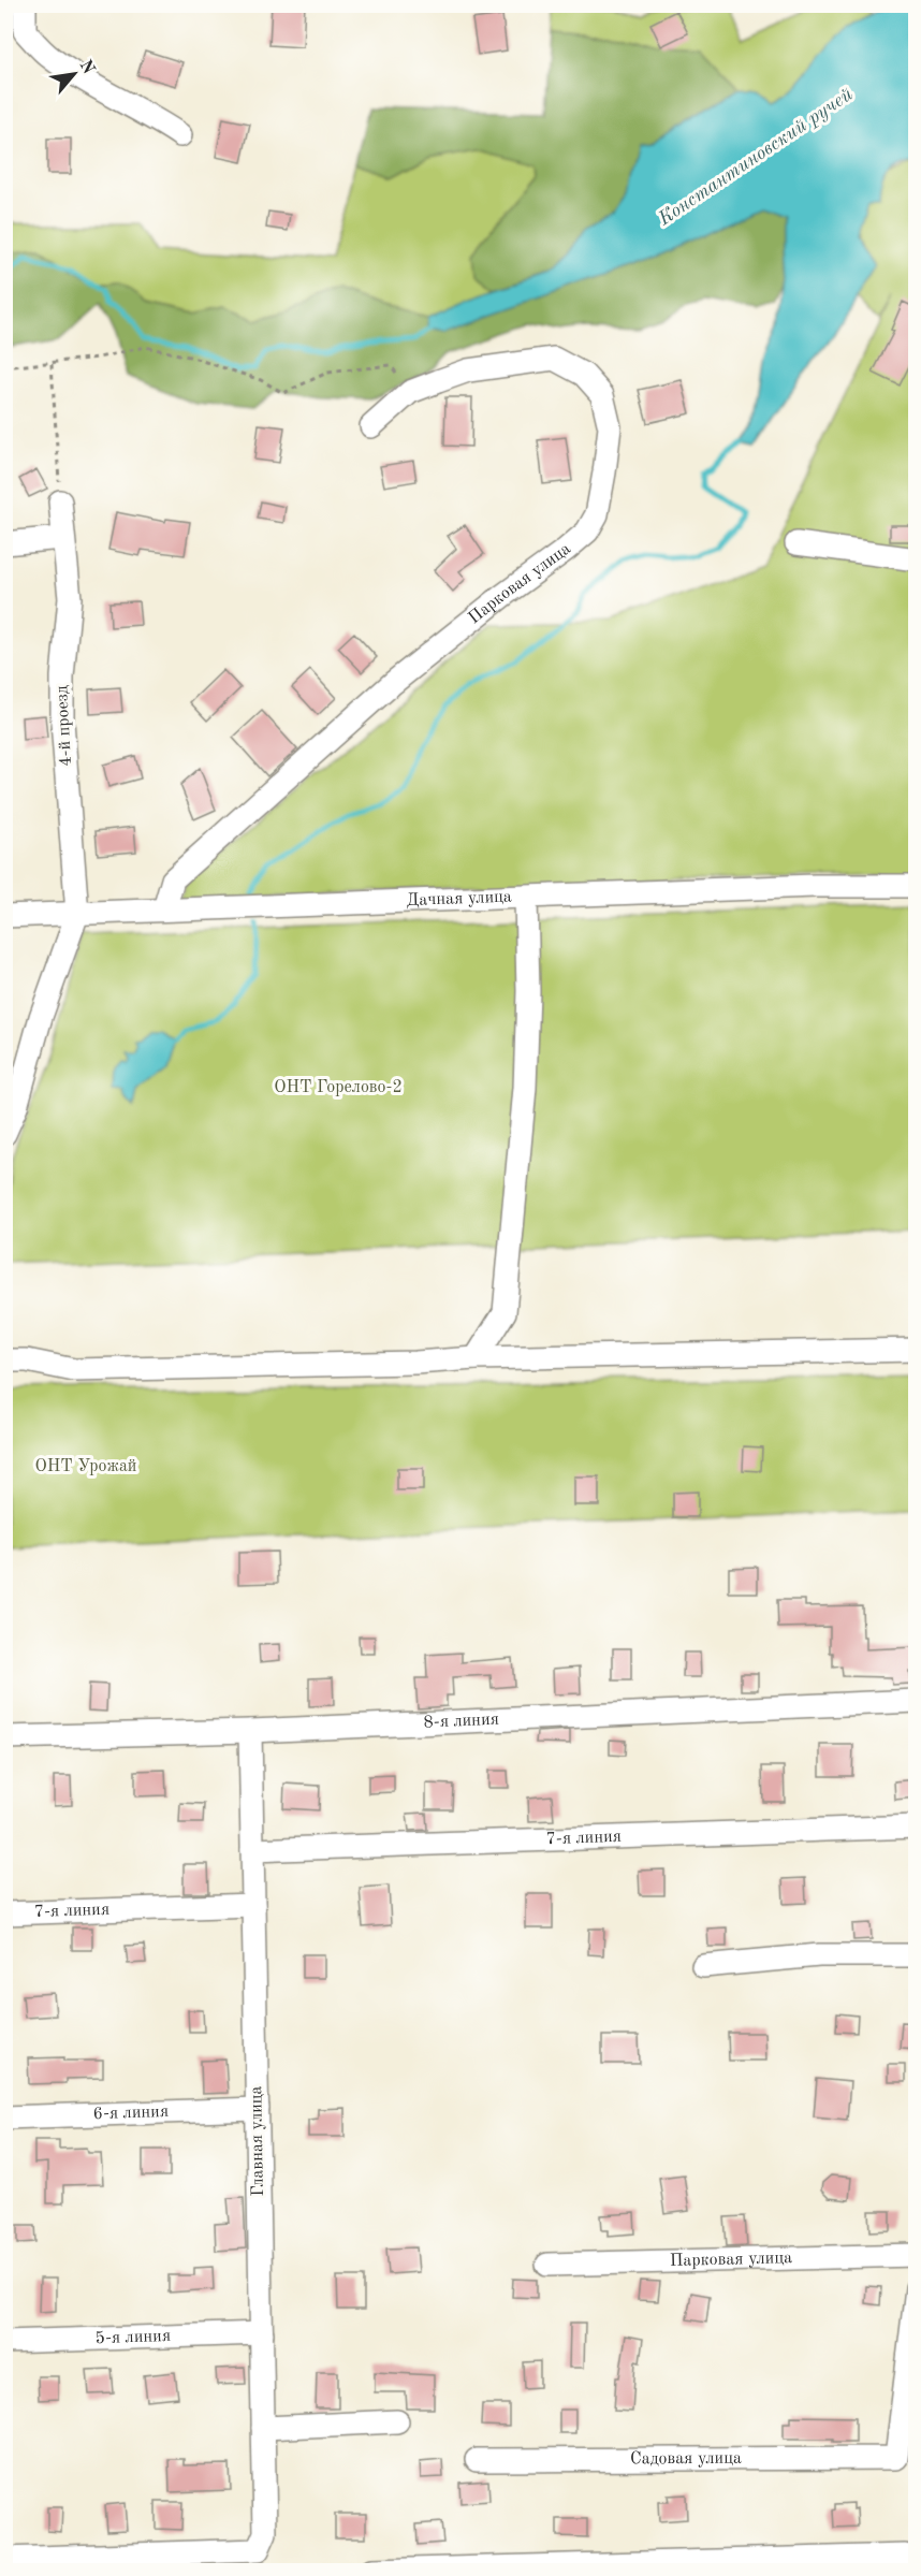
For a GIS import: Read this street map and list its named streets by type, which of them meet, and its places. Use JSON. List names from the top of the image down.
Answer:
{
  "streets": {
    "street": [
      "Парковая улица",
      "4-й проезд",
      "Дачная улица",
      "8-я линия",
      "7-я линия",
      "6-я линия",
      "Главная улица",
      "5-я линия",
      "Садовая улица"
    ]
  },
  "crossings": [
    ["Парковая улица", "Дачная улица"],
    ["4-й проезд", "Дачная улица"],
    ["8-я линия", "Главная улица"],
    ["7-я линия", "Главная улица"],
    ["6-я линия", "Главная улица"],
    ["Главная улица", "5-я линия"]
  ],
  "water": ["Константиновский ручей"],
  "parks": ["ОНТ Горелово-2", "ОНТ Урожай"],
  "north": "top right"
}
